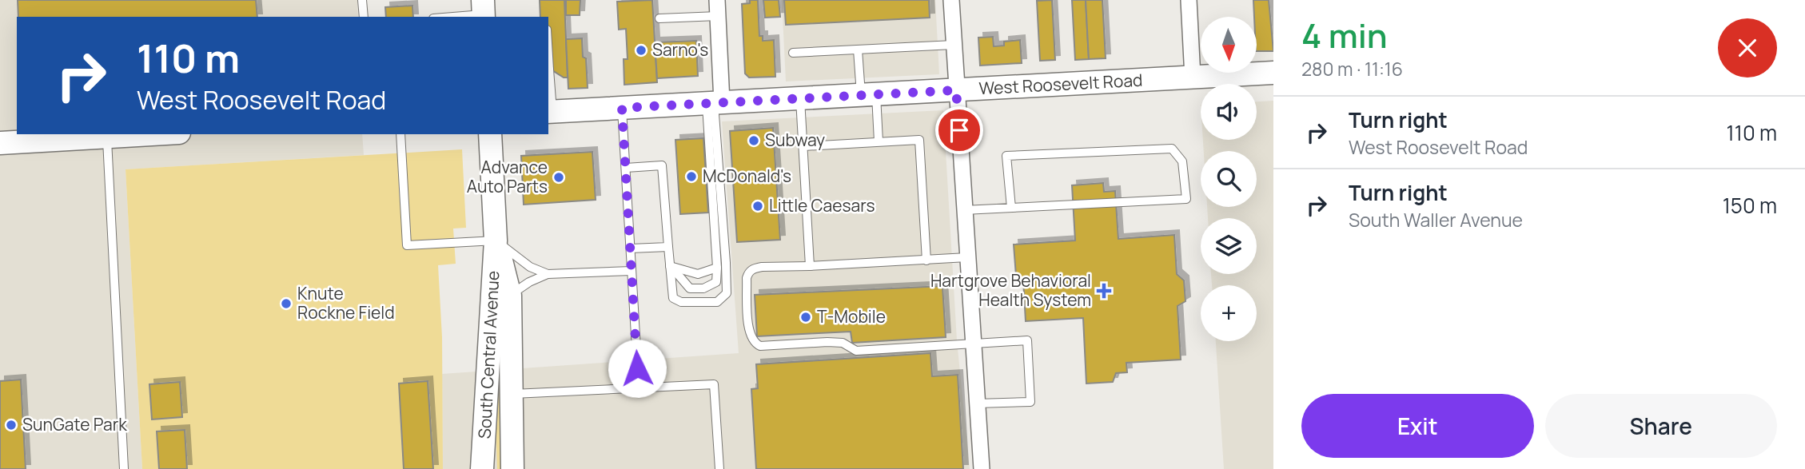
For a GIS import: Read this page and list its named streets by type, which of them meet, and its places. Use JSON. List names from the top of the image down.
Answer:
{
  "streets": {
    "main road": ["West Roosevelt Road", "South Central Avenue"]
  },
  "places": {
    "other": [
      "Sarno's",
      "Subway",
      "McDonald's",
      "Advance Auto Parts",
      "Little Caesars",
      "Knute Rockne Field",
      "T-Mobile",
      "SunGate Park"
    ],
    "health": ["Hartgrove Behavioral Health System"]
  },
  "north": "bottom",
  "page": {
    "heading": ["4 min", "280 m · 11:16"],
    "map_buttons": "+",
    "turn": ["110 m", "West Roosevelt Road"],
    "list": [
      {
        "name": "Turn right",
        "note": "West Roosevelt Road",
        "value": "110 m"
      },
      {
        "name": "Turn right",
        "note": "South Waller Avenue",
        "value": "150 m"
      }
    ],
    "buttons": ["Exit", "Share"]
  }
}
